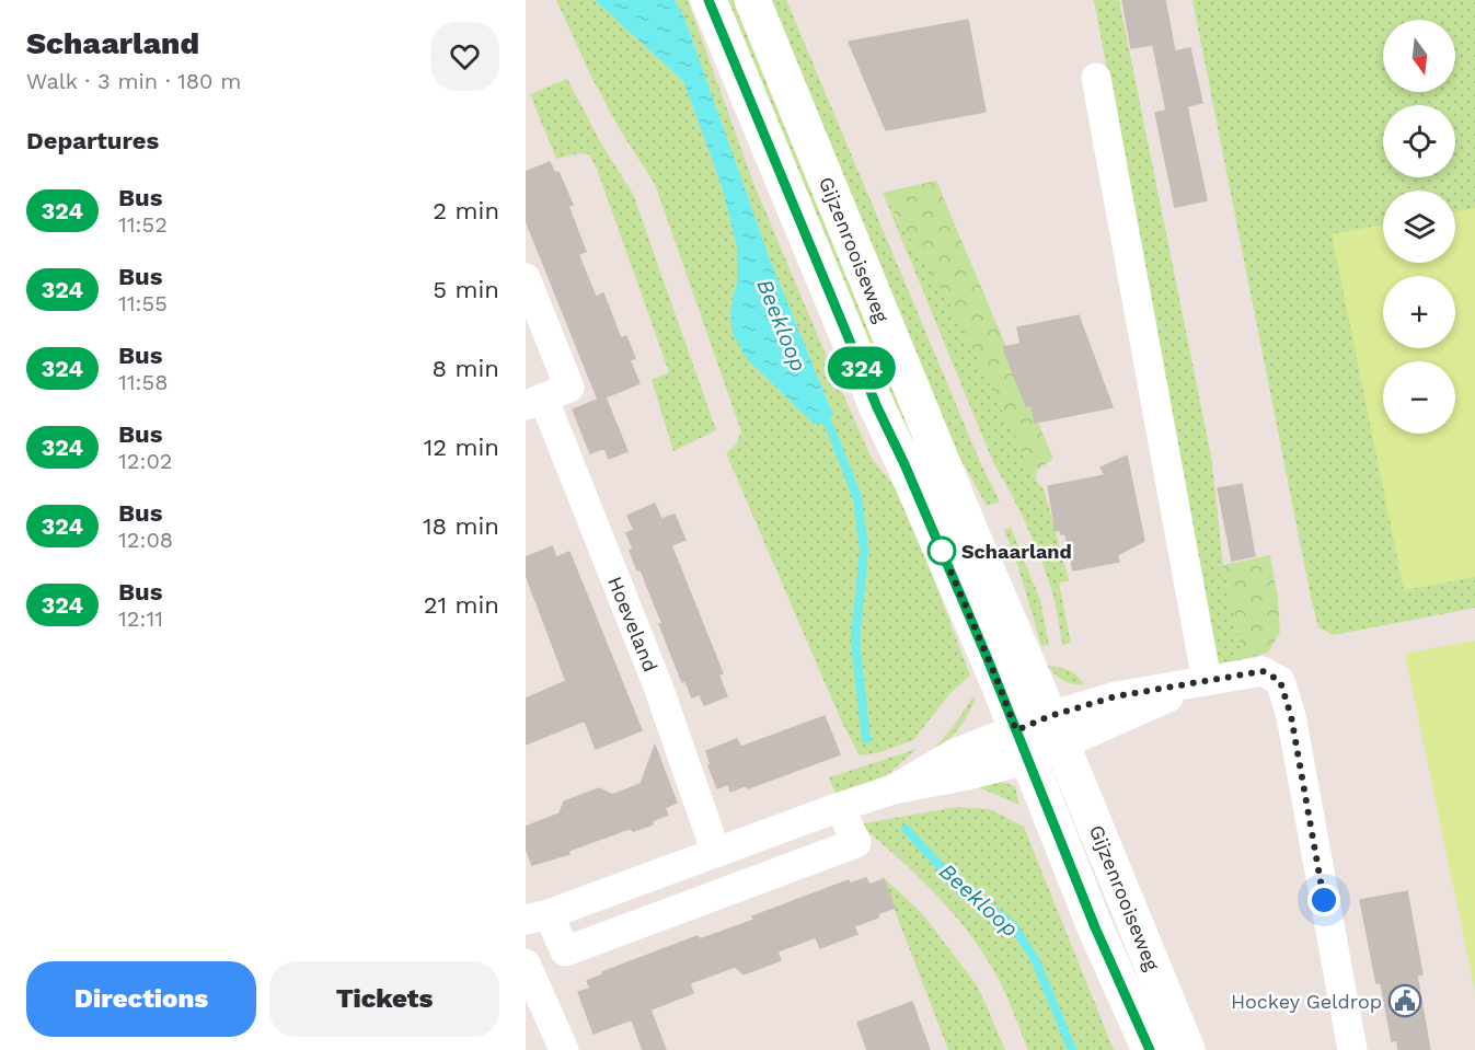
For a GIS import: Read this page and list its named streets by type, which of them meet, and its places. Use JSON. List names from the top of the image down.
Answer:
{
  "streets": {
    "main road": ["Gijzenrooiseweg"],
    "street": ["Hoeveland"]
  },
  "water": ["Beekloop"],
  "places": {
    "other": ["Schaarland"],
    "public building": ["Hockey Geldrop"]
  },
  "lines": ["bus line 324"],
  "north": "bottom",
  "page": {
    "heading": [
      ["Schaarland", "Walk · 3 min · 180 m"],
      "Departures"
    ],
    "on_map": "324",
    "map_buttons": ["+", "−"],
    "list": [
      {
        "mark": "324",
        "name": "Bus",
        "note": "11:52",
        "value": "2 min"
      },
      {
        "mark": "324",
        "name": "Bus",
        "note": "11:55",
        "value": "5 min"
      },
      {
        "mark": "324",
        "name": "Bus",
        "note": "11:58",
        "value": "8 min"
      },
      {
        "mark": "324",
        "name": "Bus",
        "note": "12:02",
        "value": "12 min"
      },
      {
        "mark": "324",
        "name": "Bus",
        "note": "12:08",
        "value": "18 min"
      },
      {
        "mark": "324",
        "name": "Bus",
        "note": "12:11",
        "value": "21 min"
      }
    ],
    "buttons": ["Directions", "Tickets"]
  }
}
